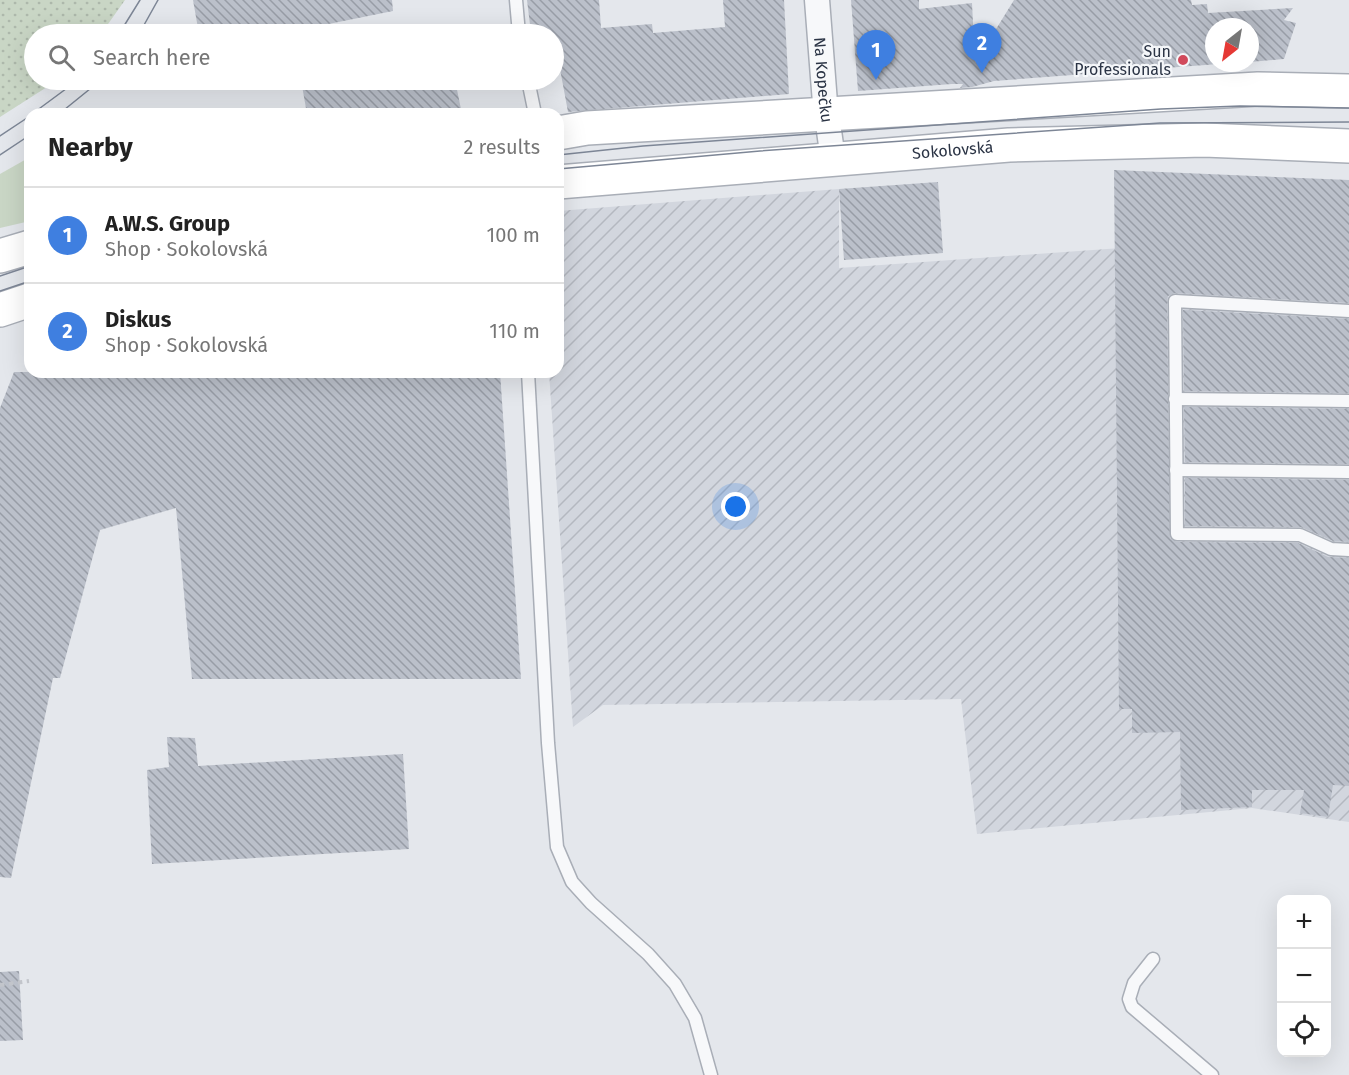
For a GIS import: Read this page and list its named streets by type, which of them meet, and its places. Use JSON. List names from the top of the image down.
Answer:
{
  "streets": {
    "main road": ["Sokolovská"],
    "street": ["Na Kopečku"]
  },
  "crossings": [
    ["Na Kopečku", "Sokolovská"]
  ],
  "places": ["Sun Professionals"],
  "north": "bottom left",
  "page": {
    "pins": ["2", "1"],
    "search": "Search here",
    "heading": ["Nearby", "2 results"],
    "list": [
      {
        "mark": "1",
        "name": "A.W.S. Group",
        "note": "Shop · Sokolovská",
        "value": "100 m"
      },
      {
        "mark": "2",
        "name": "Diskus",
        "note": "Shop · Sokolovská",
        "value": "110 m"
      }
    ],
    "map_buttons": ["+", "−"]
  }
}
